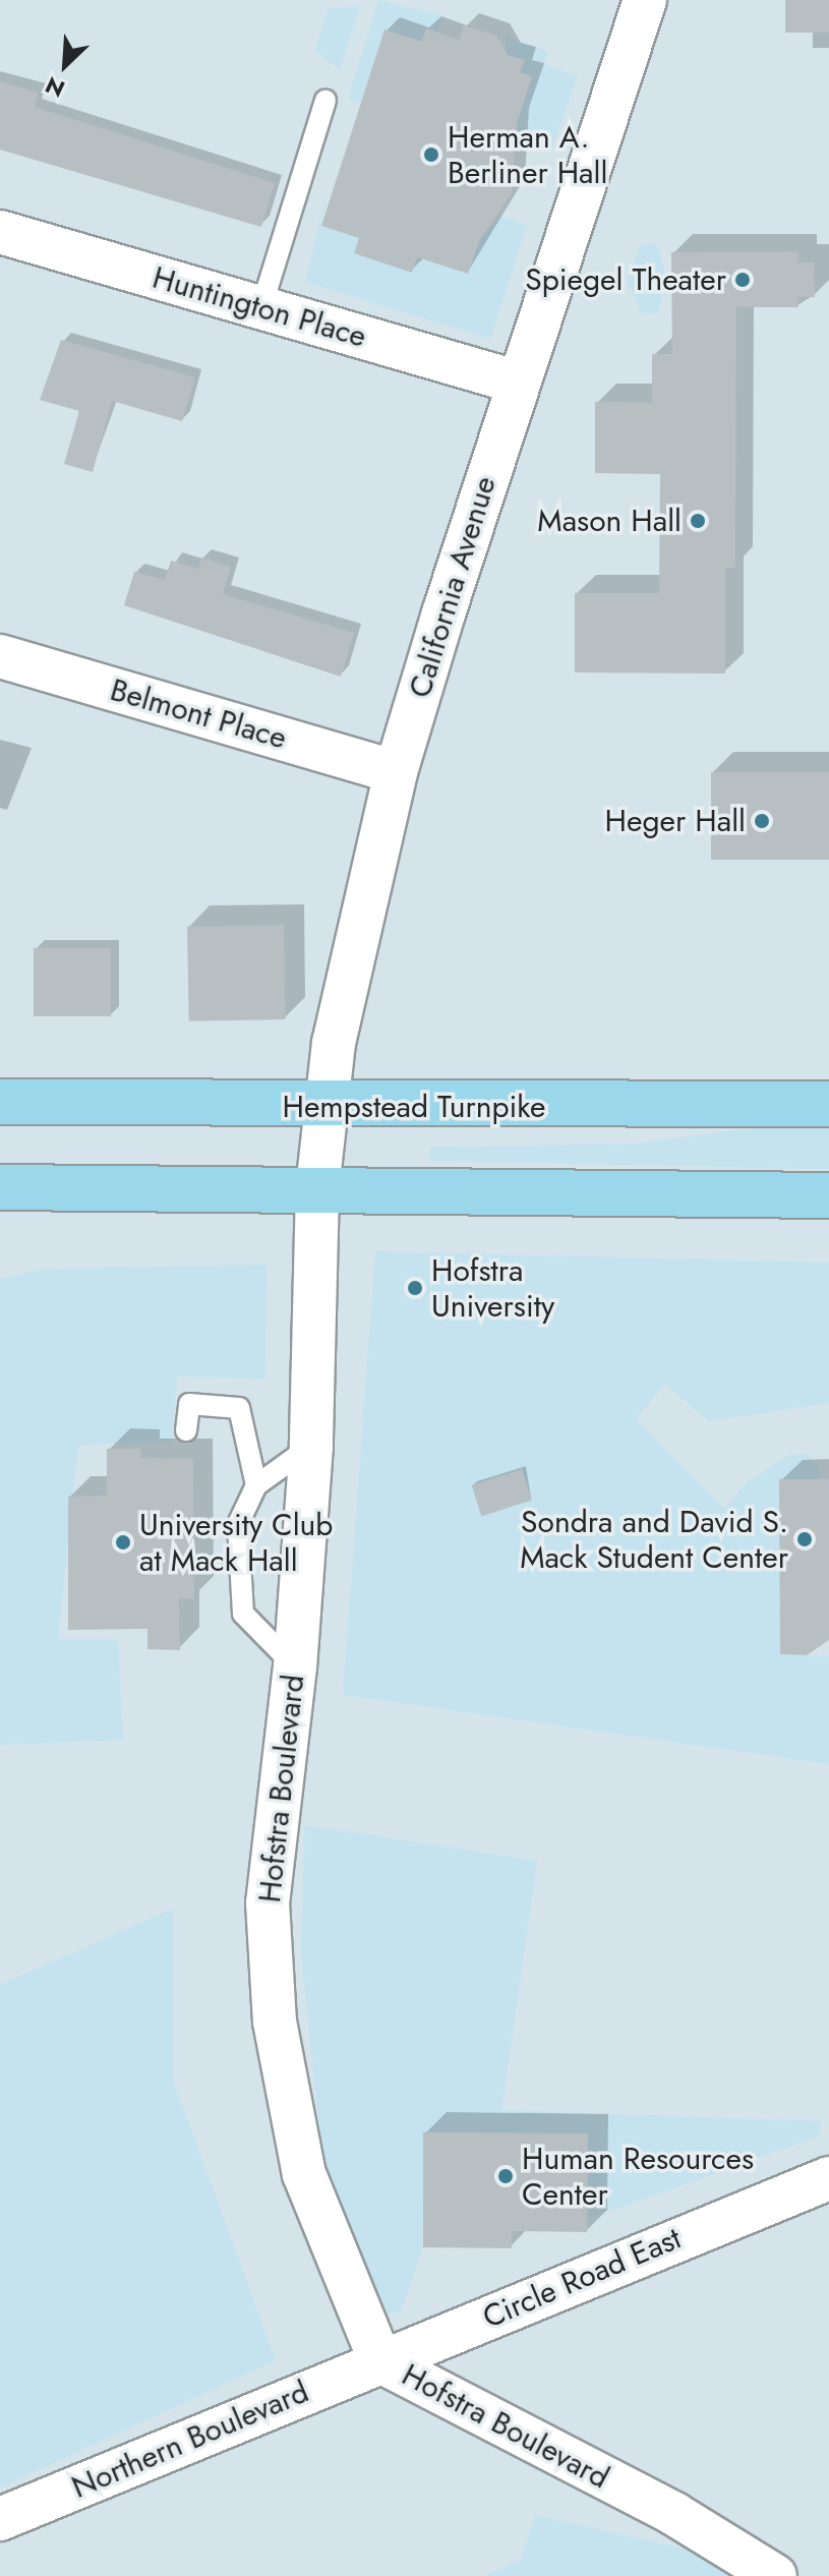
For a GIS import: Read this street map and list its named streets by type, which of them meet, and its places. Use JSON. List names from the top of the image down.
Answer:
{
  "streets": {
    "main road": ["Hempstead Turnpike"],
    "street": [
      "Huntington Place",
      "California Avenue",
      "Belmont Place",
      "Hofstra Boulevard",
      "Circle Road East",
      "Northern Boulevard"
    ]
  },
  "crossings": [
    ["Huntington Place", "California Avenue"],
    ["California Avenue", "Belmont Place"],
    ["California Avenue", "Hempstead Turnpike"],
    ["California Avenue", "Hofstra Boulevard"],
    ["Hofstra Boulevard", "Circle Road East"],
    ["Hofstra Boulevard", "Northern Boulevard"],
    ["Circle Road East", "Northern Boulevard"]
  ],
  "places": [
    "Herman A. Berliner Hall",
    "Spiegel Theater",
    "Mason Hall",
    "Heger Hall",
    "Hofstra University",
    "Sondra and David S. Mack Student Center",
    "University Club at Mack Hall",
    "Human Resources Center"
  ],
  "north": "bottom left"
}
